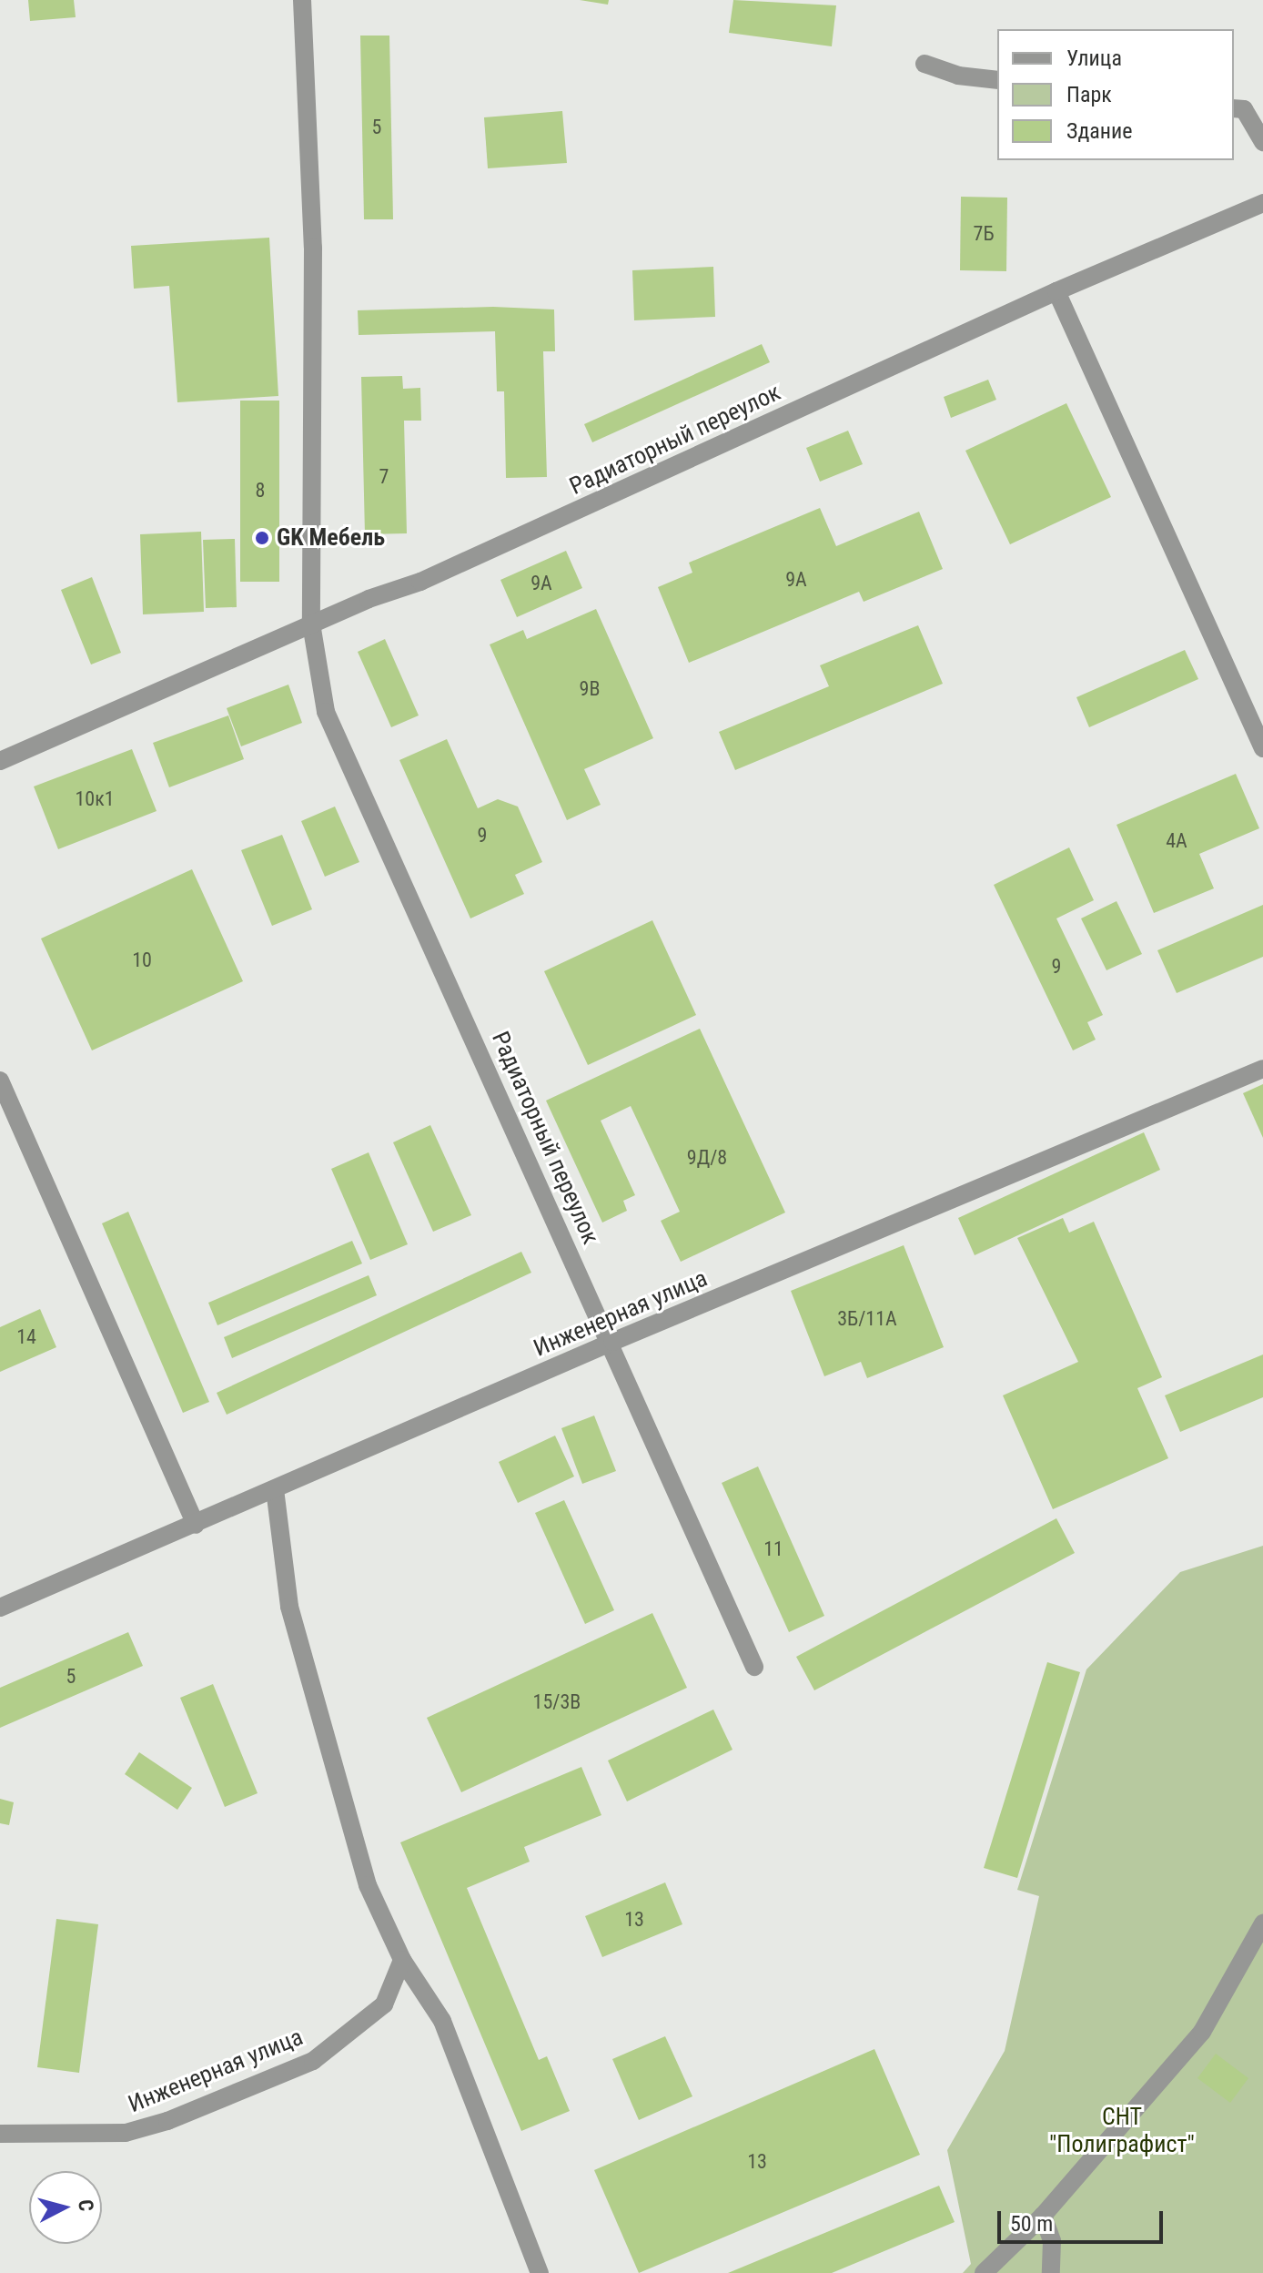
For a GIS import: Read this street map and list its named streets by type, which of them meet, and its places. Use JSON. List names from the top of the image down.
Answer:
{
  "streets": {
    "street": ["Радиаторный переулок", "Инженерная улица"]
  },
  "crossings": [
    ["Радиаторный переулок", "Инженерная улица"]
  ],
  "parks": ["СНТ \"Полиграфист\""],
  "places": ["GK Мебель"],
  "house_numbers": [
    "5",
    "7Б",
    "7",
    "8",
    "9А",
    "9А",
    "9В",
    "10к1",
    "9",
    "4А",
    "10",
    "9",
    "9Д/8",
    "3Б/11А",
    "14",
    "11",
    "5",
    "15/3В",
    "13",
    "13"
  ],
  "legend": ["Улица", "Парк", "Здание"],
  "scale_bar": "50 m",
  "north": "right"
}
